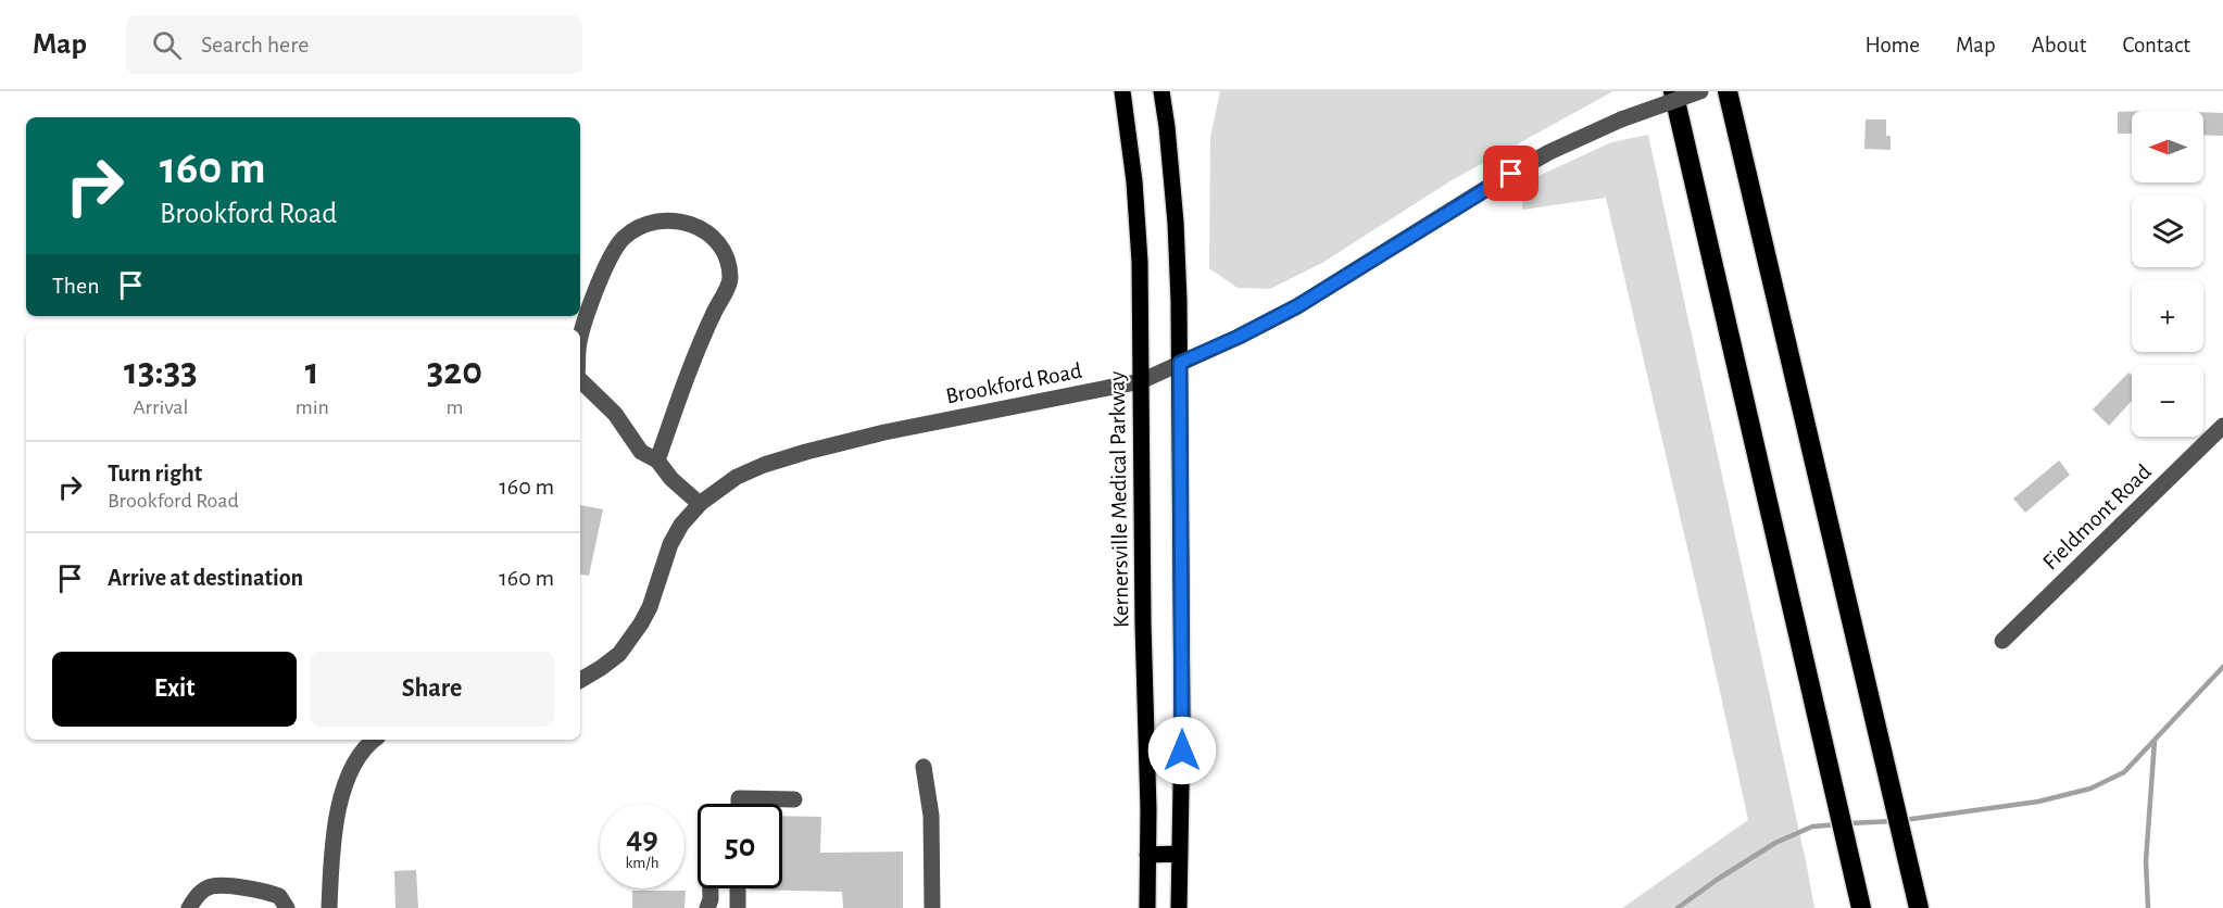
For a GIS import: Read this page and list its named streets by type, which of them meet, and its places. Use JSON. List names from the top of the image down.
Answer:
{
  "streets": {
    "main road": ["Kernersville Medical Parkway"],
    "street": ["Brookford Road", "Fieldmont Road"]
  },
  "crossings": [
    ["Brookford Road", "Kernersville Medical Parkway"]
  ],
  "north": "left",
  "page": {
    "header": "Map",
    "search": "Search here",
    "nav": [
      "Home",
      "Map",
      "About",
      "Contact"
    ],
    "map_buttons": ["+", "−"],
    "turn": ["160 m", "Brookford Road"],
    "then": "Then",
    "eta": [
      "13:33",
      "Arrival",
      "1",
      "min",
      "320",
      "m"
    ],
    "list": [
      {
        "name": "Turn right",
        "note": "Brookford Road",
        "value": "160 m"
      },
      {
        "name": "Arrive at destination",
        "value": "160 m"
      }
    ],
    "buttons": ["Exit", "Share"],
    "speed": "49 km/h",
    "limit": "50"
  }
}
